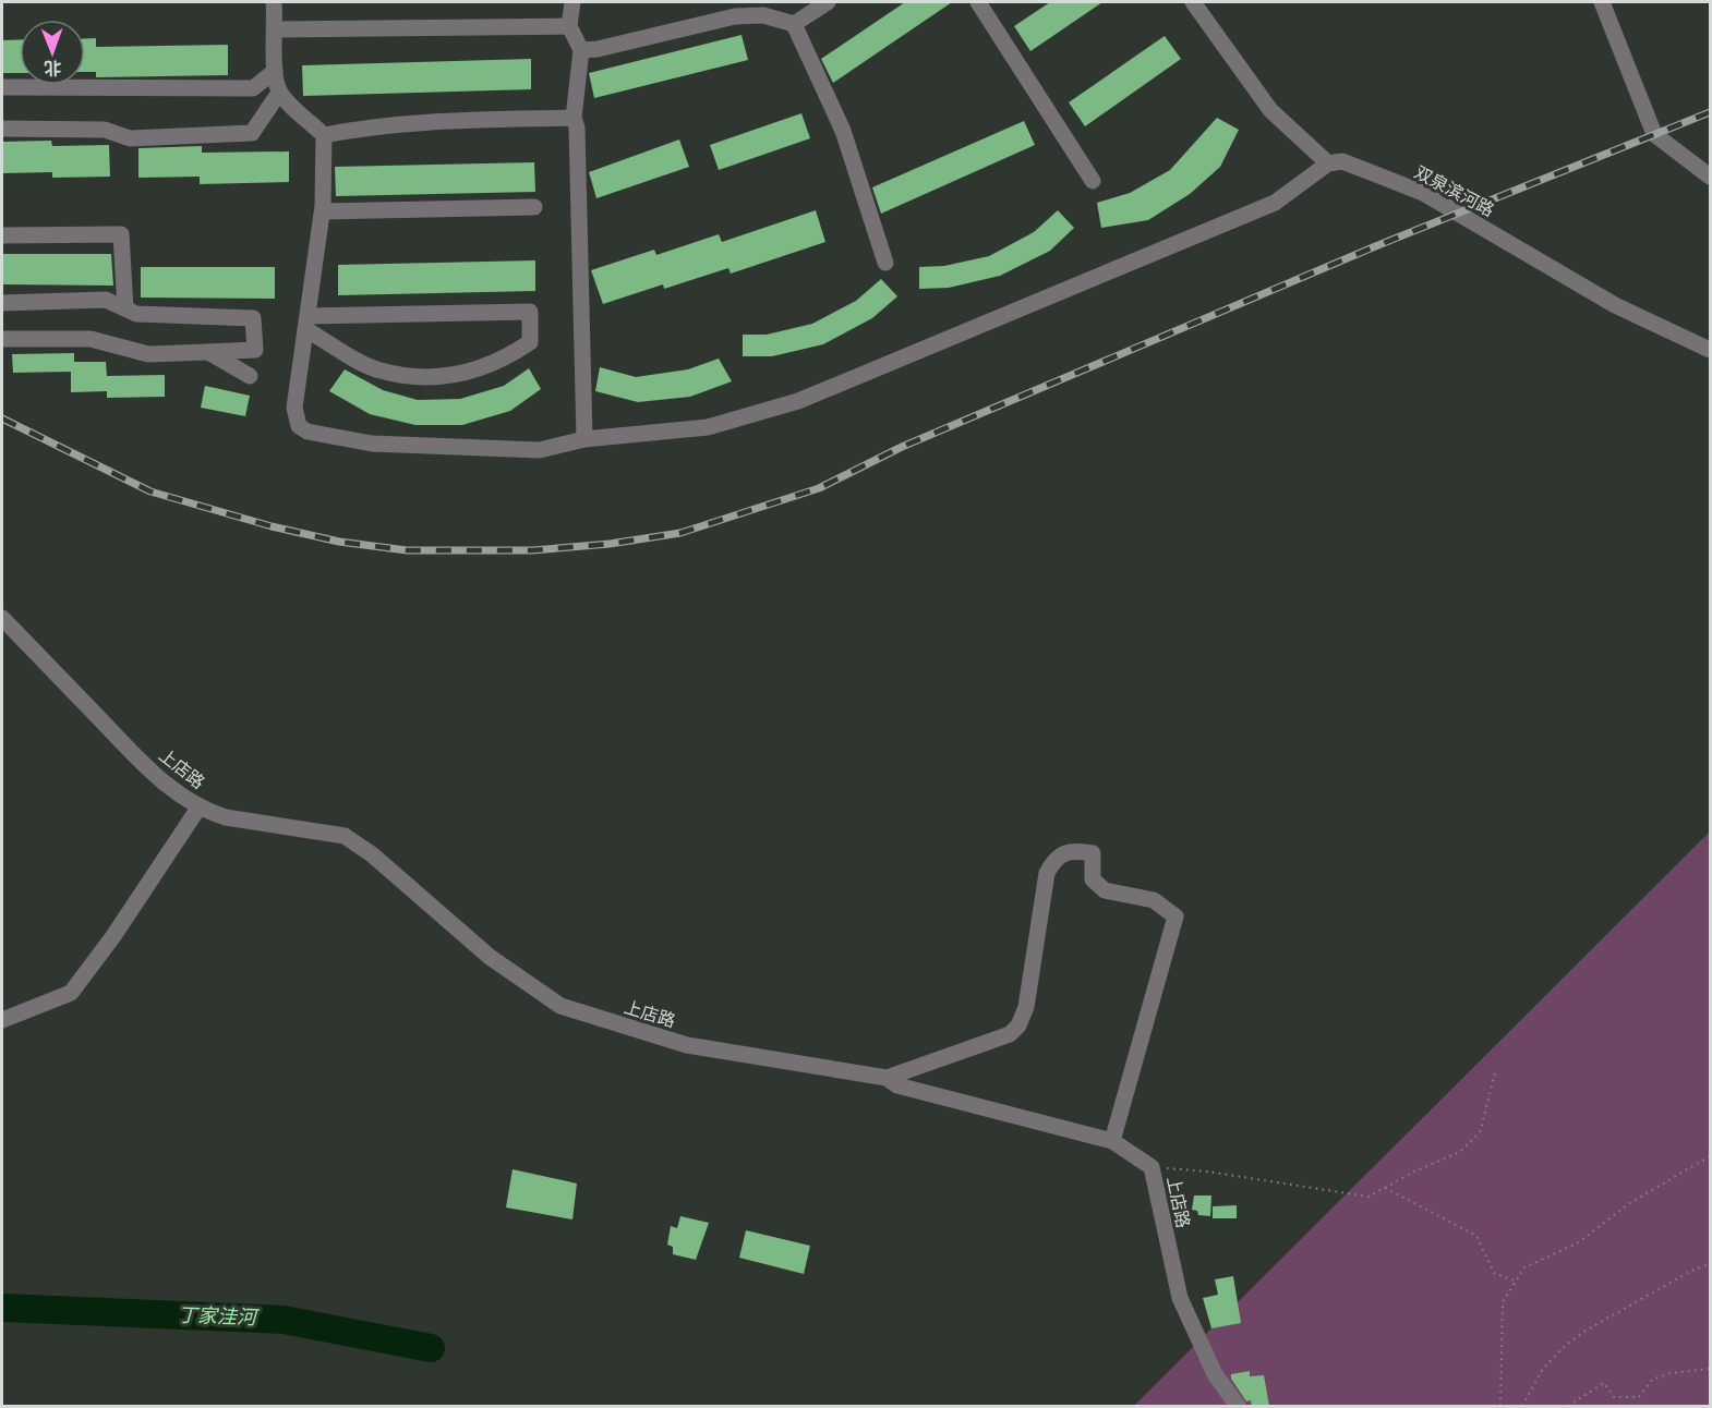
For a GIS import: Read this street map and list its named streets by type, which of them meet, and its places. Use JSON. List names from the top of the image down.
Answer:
{
  "streets": {
    "street": ["双泉滨河路", "上店路"]
  },
  "water": ["丁家洼河"],
  "north": "bottom"
}
